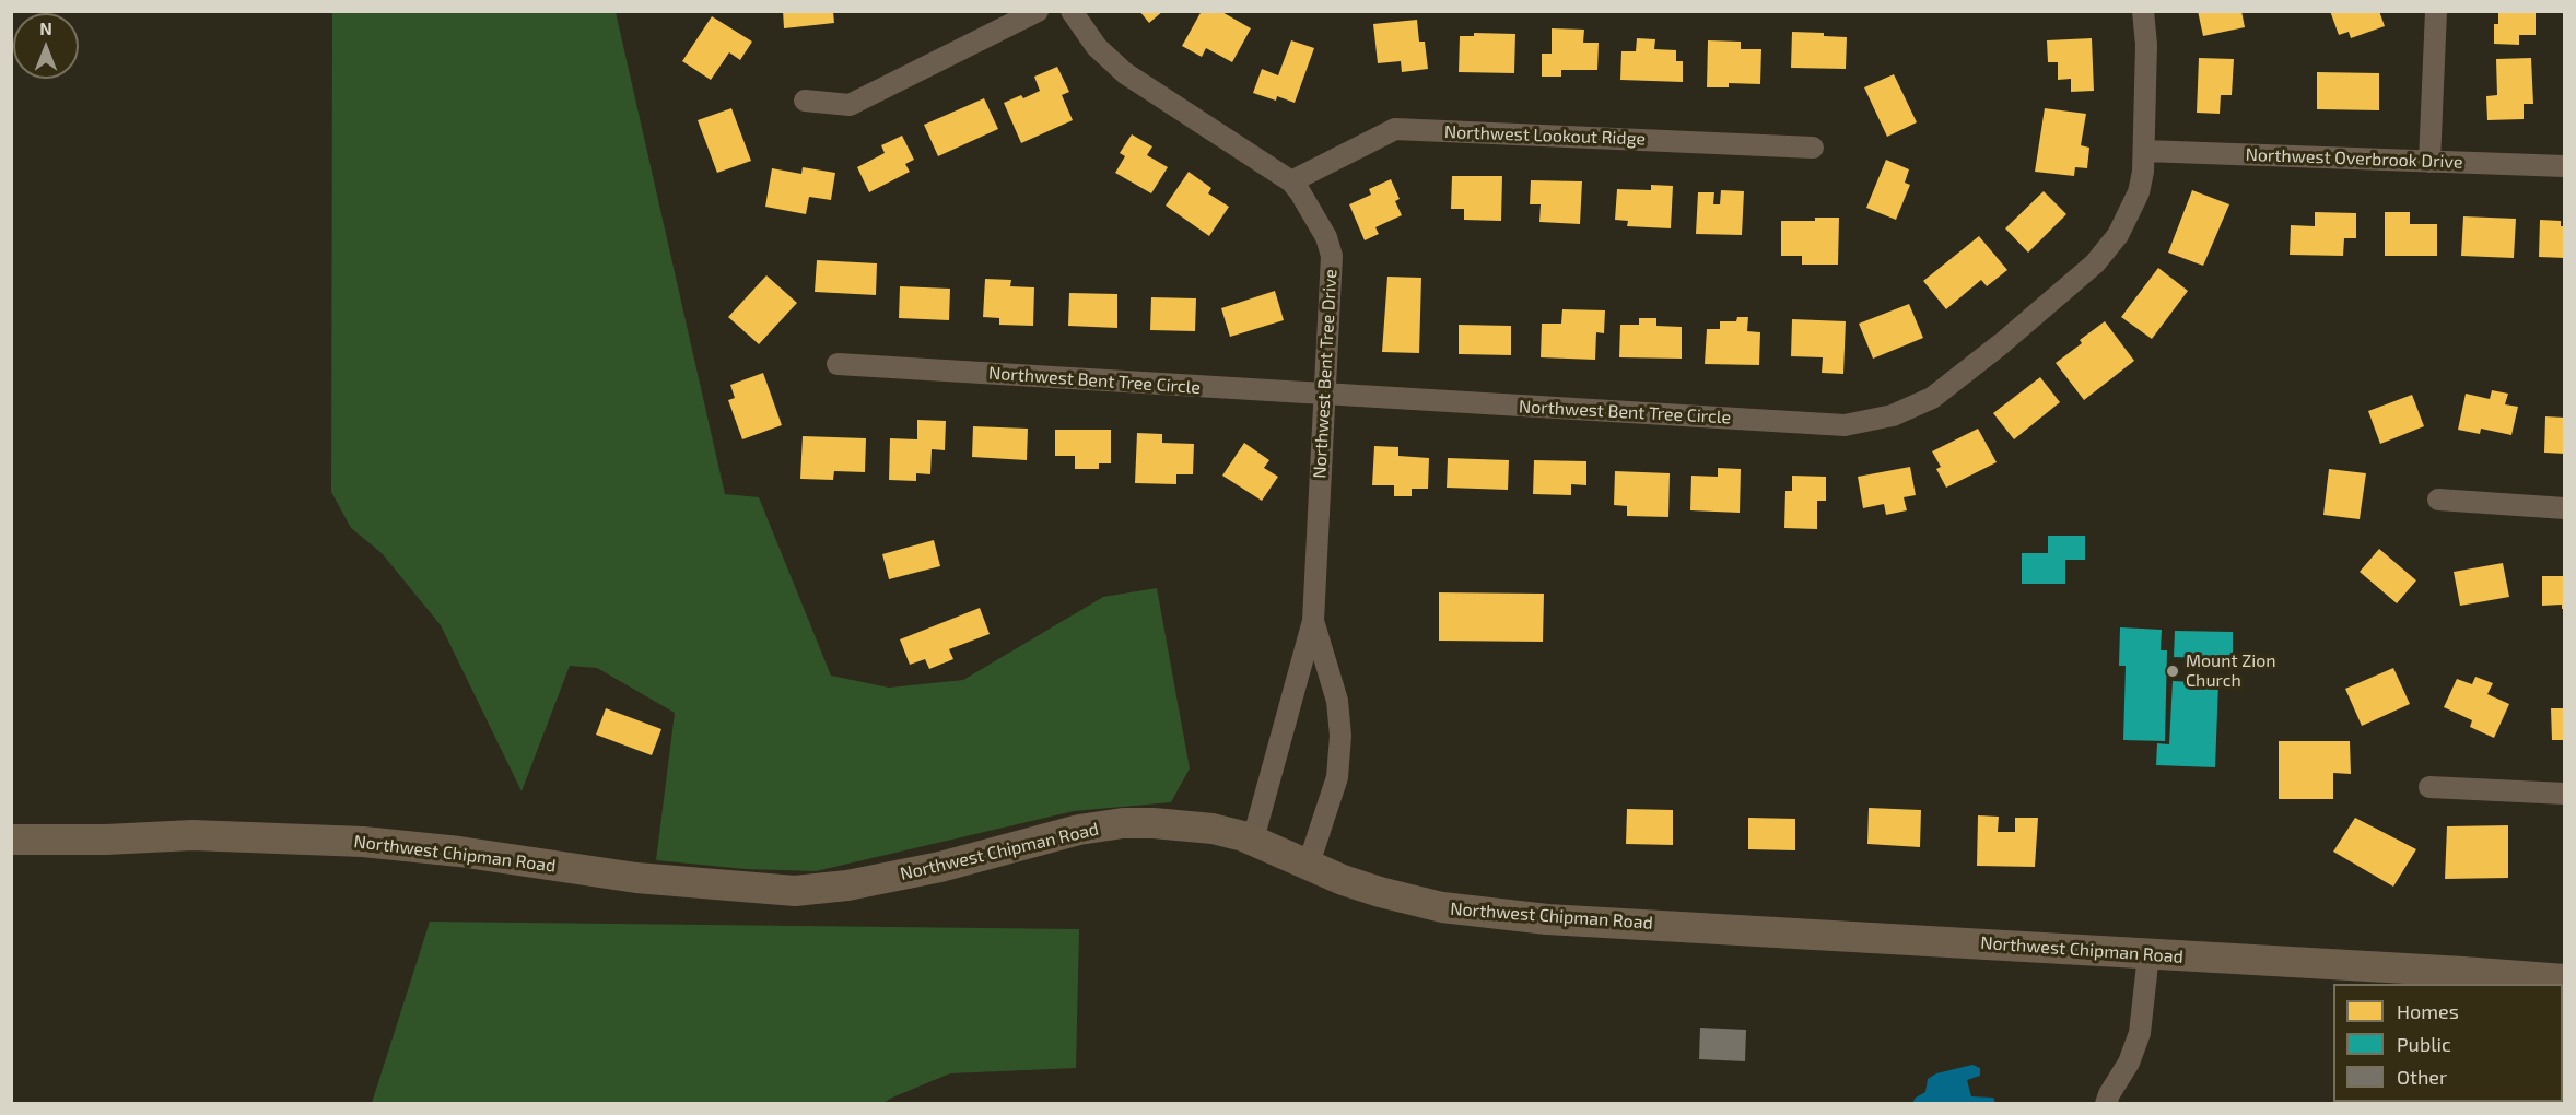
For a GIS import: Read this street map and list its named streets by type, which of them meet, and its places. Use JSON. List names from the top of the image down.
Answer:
{
  "streets": {
    "main road": ["Northwest Chipman Road"],
    "street": [
      "Northwest Lookout Ridge",
      "Northwest Overbrook Drive",
      "Northwest Bent Tree Drive",
      "Northwest Bent Tree Circle"
    ]
  },
  "crossings": [
    ["Northwest Lookout Ridge", "Northwest Bent Tree Drive"],
    ["Northwest Overbrook Drive", "Northwest Bent Tree Circle"],
    ["Northwest Bent Tree Drive", "Northwest Bent Tree Circle"],
    ["Northwest Bent Tree Drive", "Northwest Chipman Road"]
  ],
  "places": ["Mount Zion Church"],
  "legend": ["Homes", "Public", "Other"],
  "north": "top"
}
